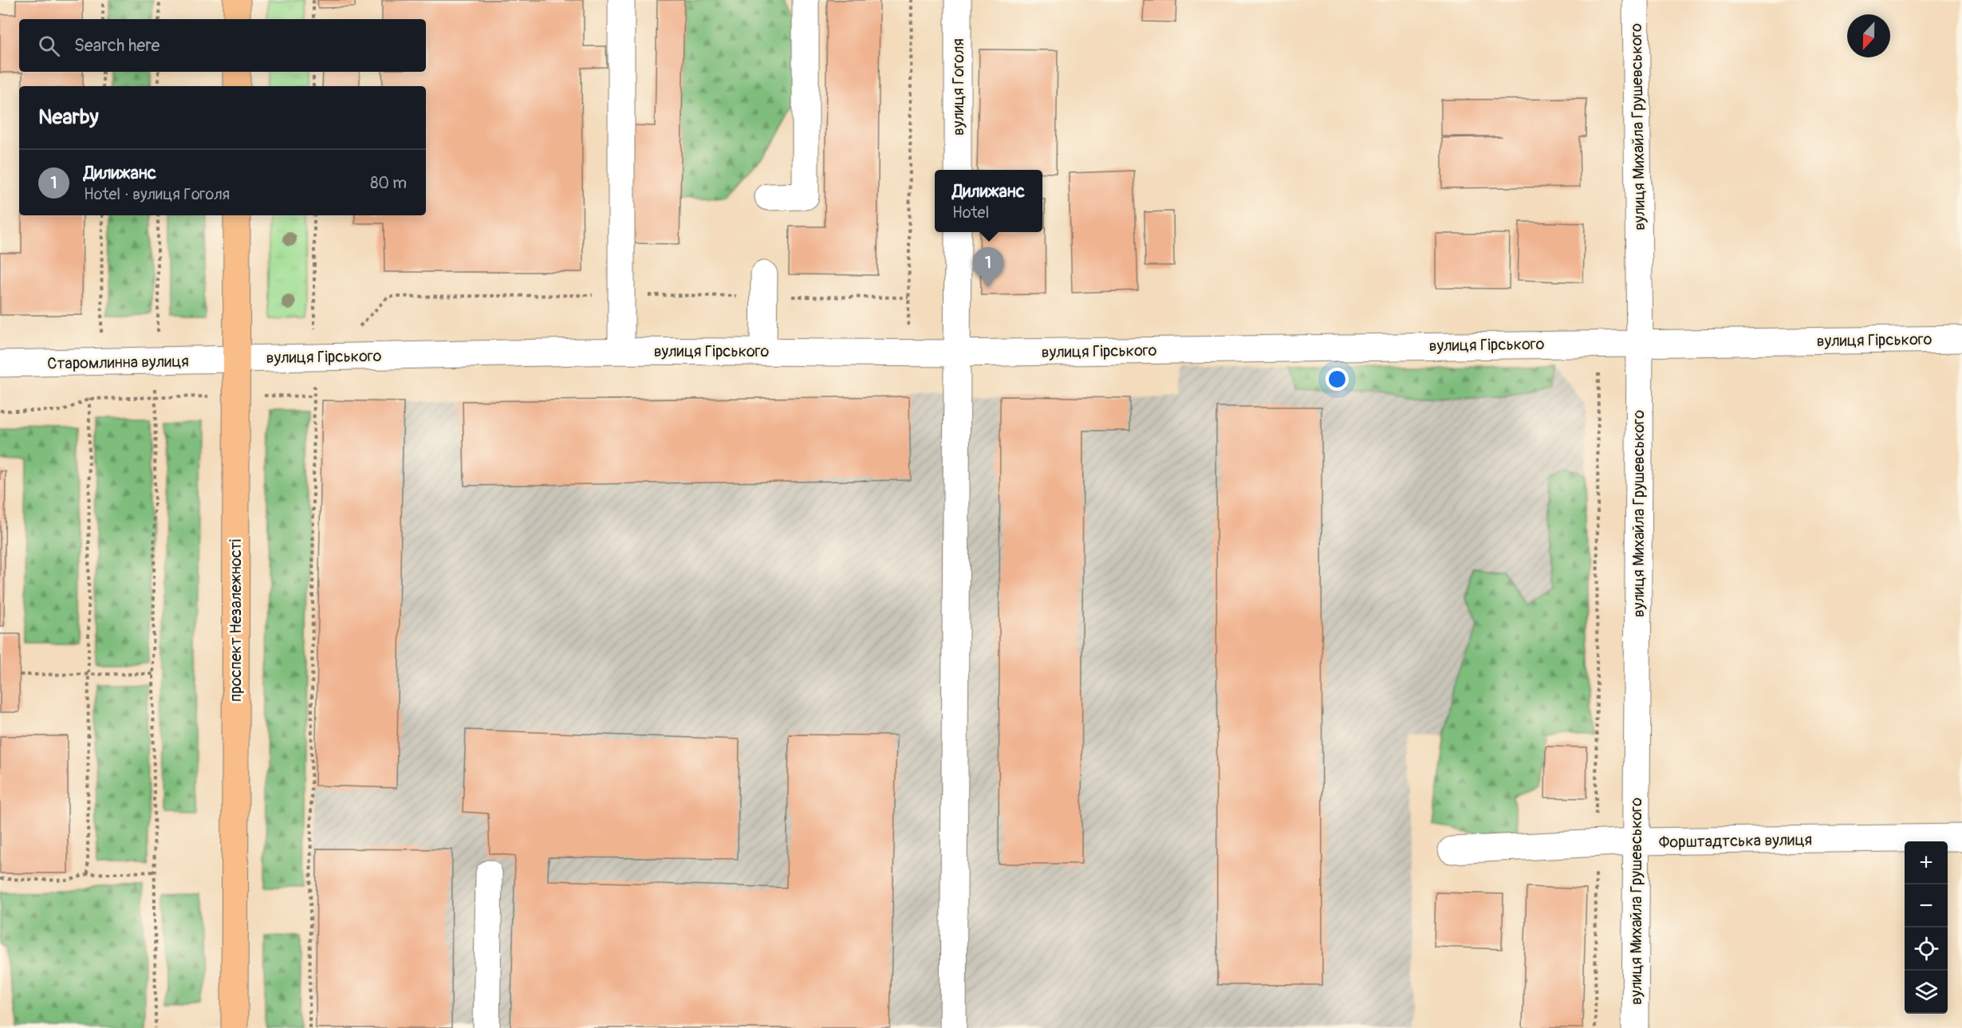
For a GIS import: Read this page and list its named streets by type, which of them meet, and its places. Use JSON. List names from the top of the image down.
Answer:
{
  "streets": {
    "main road": ["проспект Незалежності"],
    "street": [
      "вулиця Гоголя",
      "вулиця Михайла Грушевського",
      "вулиця Гірського",
      "Старомлинна вулиця",
      "Форштадтська вулиця"
    ]
  },
  "crossings": [
    ["вулиця Михайла Грушевського", "вулиця Гірського"],
    ["вулиця Михайла Грушевського", "Форштадтська вулиця"],
    ["вулиця Гірського", "Старомлинна вулиця"],
    ["вулиця Гірського", "проспект Незалежності"],
    ["Старомлинна вулиця", "проспект Незалежності"]
  ],
  "north": "bottom",
  "page": {
    "search": "Search here",
    "heading": "Nearby",
    "list": [
      {
        "mark": "1",
        "name": "Дилижанс",
        "note": "Hotel · вулиця Гоголя",
        "value": "80 m"
      }
    ],
    "popup": ["Дилижанс", "Hotel"],
    "pins": "1",
    "map_buttons": ["+", "−"]
  }
}
